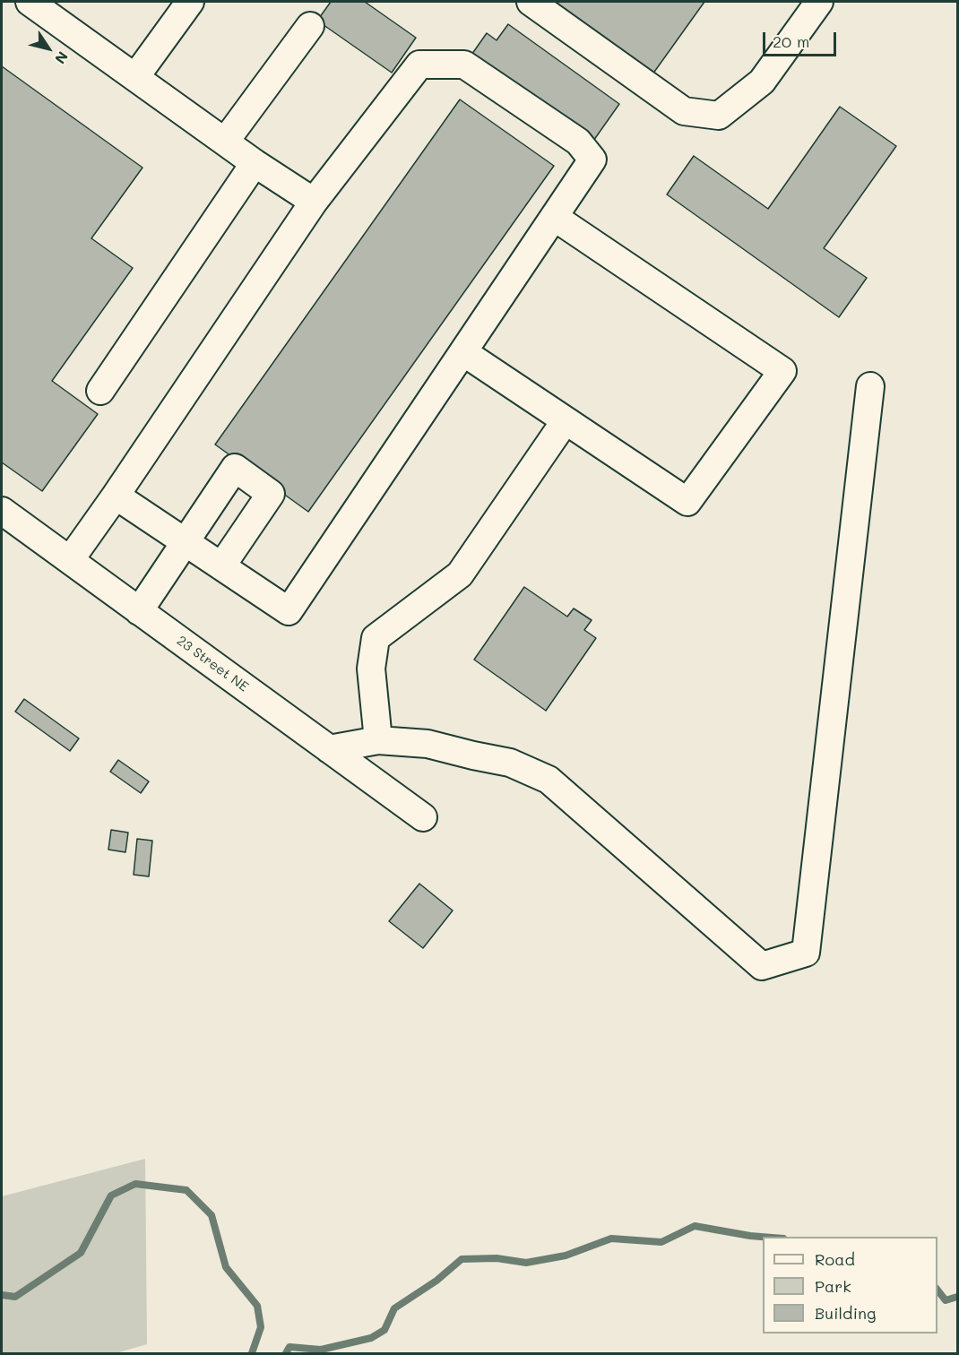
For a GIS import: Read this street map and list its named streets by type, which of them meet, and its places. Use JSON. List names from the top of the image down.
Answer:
{
  "streets": {
    "street": ["23 Street NE"]
  },
  "legend": ["Road", "Park", "Building"],
  "scale_bar": "20 m",
  "north": "bottom right"
}
